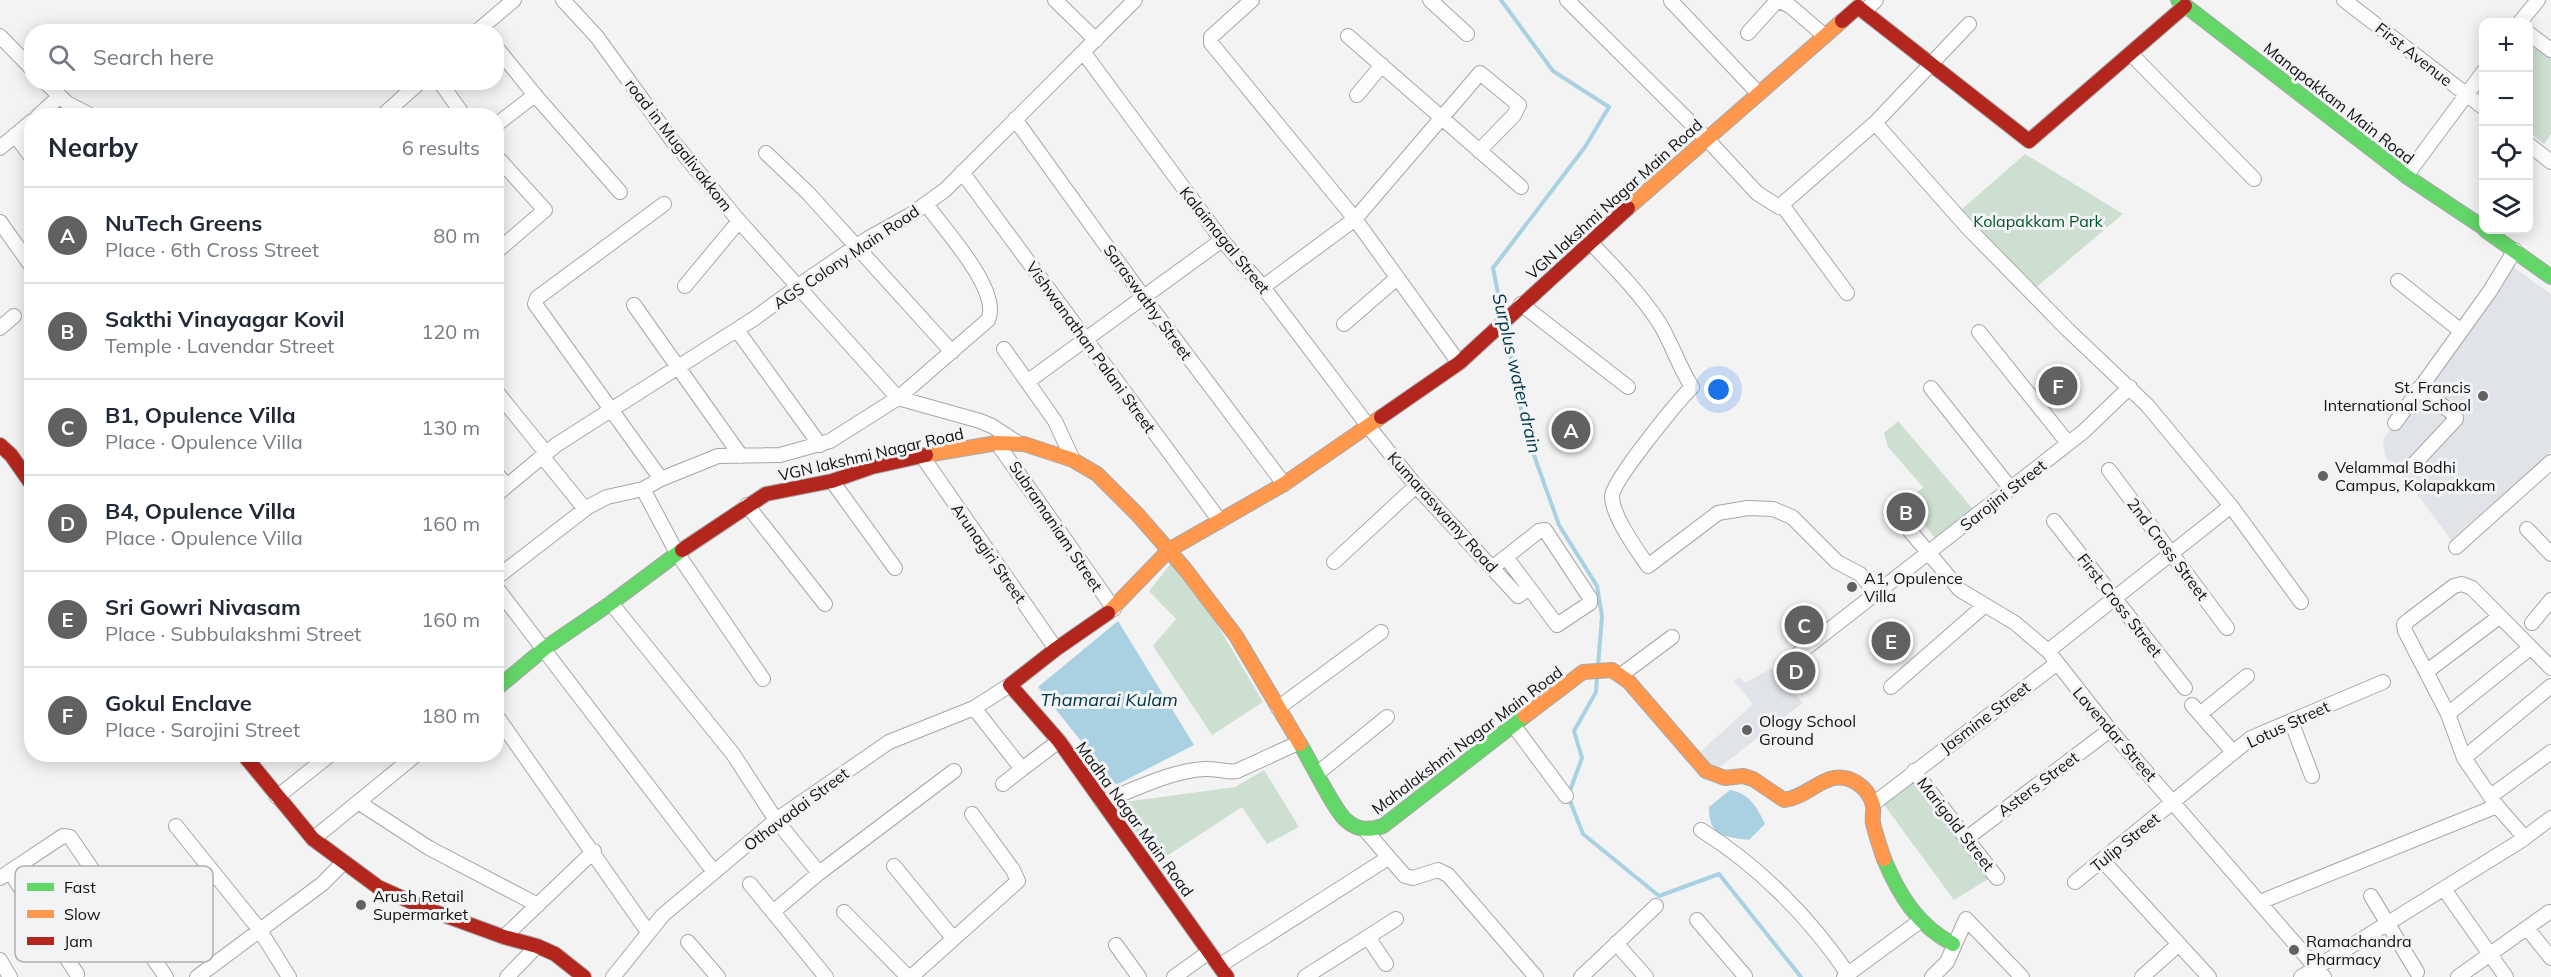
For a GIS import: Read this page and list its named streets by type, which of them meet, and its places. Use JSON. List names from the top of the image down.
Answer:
{
  "streets": {
    "street": [
      "First Avenue",
      "Manapakkam Main Road",
      "road in Mugalivakkom",
      "VGN lakshmi Nagar Main Road",
      "Kalaimagal Street",
      "AGS Colony Main Road",
      "Saraswathy Street",
      "Vishwanathan Palani Street",
      "VGN lakshmi Nagar Road",
      "Sarojini Street",
      "Kumaraswamy Road",
      "Subramaniam Street",
      "2nd Cross Street",
      "Arunagiri Street",
      "First Cross Street",
      "Jasmine Street",
      "Lotus Street",
      "Lavendar Street",
      "Mahalakshmi Nagar Main Road",
      "Asters Street",
      "Othavadai Street",
      "Madha Nagar Main Road",
      "Marigold Street",
      "Tulip Street"
    ]
  },
  "crossings": [
    ["road in Mugalivakkom", "AGS Colony Main Road"],
    ["VGN lakshmi Nagar Main Road", "Kalaimagal Street"],
    ["VGN lakshmi Nagar Main Road", "Saraswathy Street"],
    ["VGN lakshmi Nagar Main Road", "Vishwanathan Palani Street"],
    ["VGN lakshmi Nagar Main Road", "VGN lakshmi Nagar Road"],
    ["VGN lakshmi Nagar Main Road", "Kumaraswamy Road"],
    ["VGN lakshmi Nagar Main Road", "Subramaniam Street"],
    ["VGN lakshmi Nagar Main Road", "Arunagiri Street"],
    ["VGN lakshmi Nagar Main Road", "Mahalakshmi Nagar Main Road"],
    ["VGN lakshmi Nagar Main Road", "Othavadai Street"],
    ["VGN lakshmi Nagar Main Road", "Madha Nagar Main Road"],
    ["Kalaimagal Street", "AGS Colony Main Road"],
    ["Kalaimagal Street", "Kumaraswamy Road"],
    ["AGS Colony Main Road", "Saraswathy Street"],
    ["AGS Colony Main Road", "Vishwanathan Palani Street"],
    ["VGN lakshmi Nagar Road", "Subramaniam Street"],
    ["VGN lakshmi Nagar Road", "Arunagiri Street"],
    ["VGN lakshmi Nagar Road", "Mahalakshmi Nagar Main Road"],
    ["Sarojini Street", "Lavendar Street"],
    ["Jasmine Street", "Lavendar Street"],
    ["Jasmine Street", "Marigold Street"],
    ["Lotus Street", "Lavendar Street"],
    ["Lotus Street", "Tulip Street"],
    ["Lavendar Street", "Asters Street"],
    ["Lavendar Street", "Tulip Street"],
    ["Asters Street", "Marigold Street"],
    ["Othavadai Street", "Madha Nagar Main Road"]
  ],
  "water": ["Surplus water drain", "Thamarai Kulam"],
  "parks": ["Kolapakkam Park"],
  "places": [
    "St. Francis International School",
    "Velammal Bodhi Campus, Kolapakkam",
    "A1, Opulence Villa",
    "Ology School Ground",
    "Arush Retail Supermarket",
    "Ramachandra Pharmacy"
  ],
  "legend": ["Fast", "Slow", "Jam"],
  "page": {
    "map_buttons": ["+", "−"],
    "search": "Search here",
    "heading": ["Nearby", "6 results"],
    "list": [
      {
        "mark": "A",
        "name": "NuTech Greens",
        "note": "Place · 6th Cross Street",
        "value": "80 m"
      },
      {
        "mark": "B",
        "name": "Sakthi Vinayagar Kovil",
        "note": "Temple · Lavendar Street",
        "value": "120 m"
      },
      {
        "mark": "C",
        "name": "B1, Opulence Villa",
        "note": "Place · Opulence Villa",
        "value": "130 m"
      },
      {
        "mark": "D",
        "name": "B4, Opulence Villa",
        "note": "Place · Opulence Villa",
        "value": "160 m"
      },
      {
        "mark": "E",
        "name": "Sri Gowri Nivasam",
        "note": "Place · Subbulakshmi Street",
        "value": "160 m"
      },
      {
        "mark": "F",
        "name": "Gokul Enclave",
        "note": "Place · Sarojini Street",
        "value": "180 m"
      }
    ],
    "pins": [
      "F",
      "A",
      "B",
      "C",
      "E",
      "D"
    ]
  }
}
